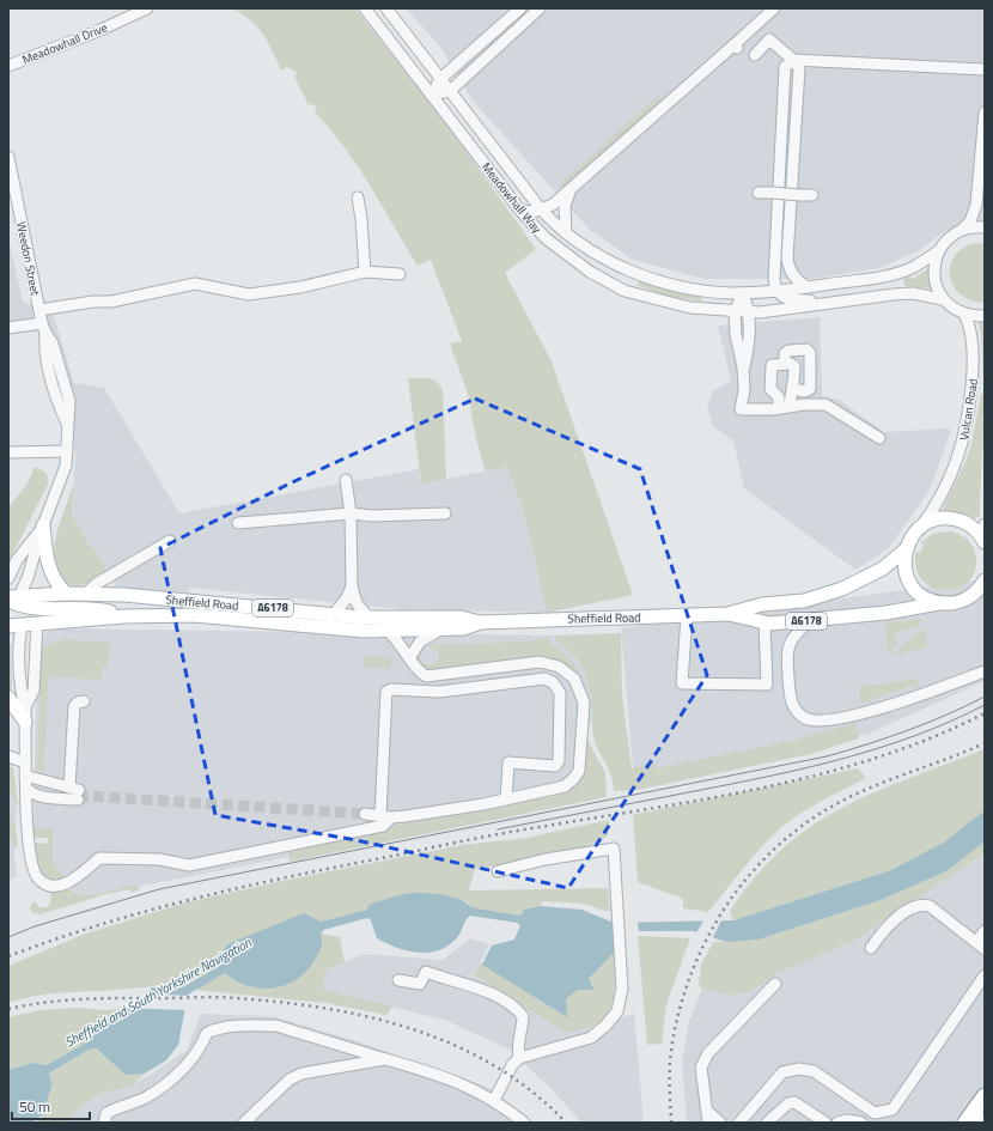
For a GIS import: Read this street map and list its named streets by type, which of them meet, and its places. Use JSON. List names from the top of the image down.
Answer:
{
  "streets": {
    "main road": ["Sheffield Road", "A6178"],
    "street": [
      "Meadowhall Drive",
      "Meadowhall Way",
      "Weedon Street",
      "Vulcan Road"
    ]
  },
  "crossings": [
    ["Weedon Street", "Sheffield Road"],
    ["Vulcan Road", "A6178"],
    ["Sheffield Road", "A6178"]
  ],
  "water": ["Sheffield and South Yorkshire Navigation"],
  "scale_bar": "50 m"
}
